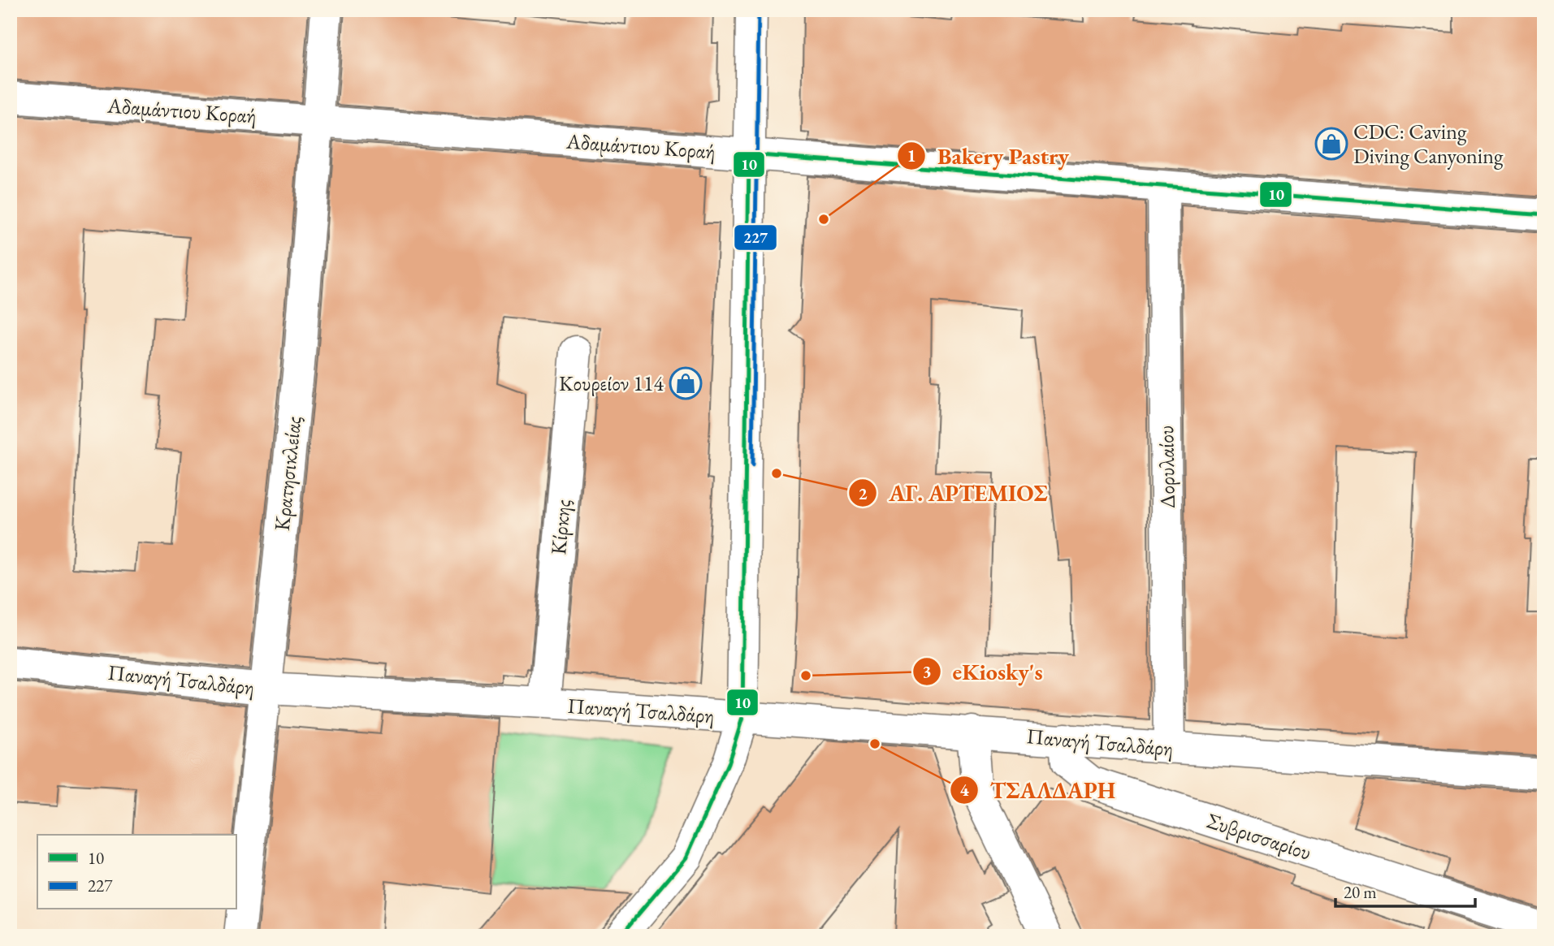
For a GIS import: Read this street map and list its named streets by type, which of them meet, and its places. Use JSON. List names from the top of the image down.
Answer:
{
  "streets": {
    "street": [
      "Αδαμάντιου Κοραή",
      "Δορυλαίου",
      "Κρατησικλείας",
      "Κίρκης",
      "Παναγή Τσαλδάρη",
      "Συβρισσαρίου"
    ]
  },
  "crossings": [
    ["Αδαμάντιου Κοραή", "Δορυλαίου"],
    ["Αδαμάντιου Κοραή", "Κρατησικλείας"],
    ["Δορυλαίου", "Παναγή Τσαλδάρη"],
    ["Κρατησικλείας", "Παναγή Τσαλδάρη"],
    ["Κίρκης", "Παναγή Τσαλδάρη"],
    ["Παναγή Τσαλδάρη", "Συβρισσαρίου"]
  ],
  "places": {
    "shop": ["CDC: Caving Diving Canyoning", "Κουρείον 114"],
    "other": [
      "Bakery Pastry",
      "ΑΓ. ΑΡΤΕΜΙΟΣ",
      "eKiosky's",
      "ΤΣΑΛΔΑΡΗ"
    ]
  },
  "lines": ["transit line 227", "transit line 10"],
  "legend": ["10", "227"],
  "scale_bar": "20 m"
}
